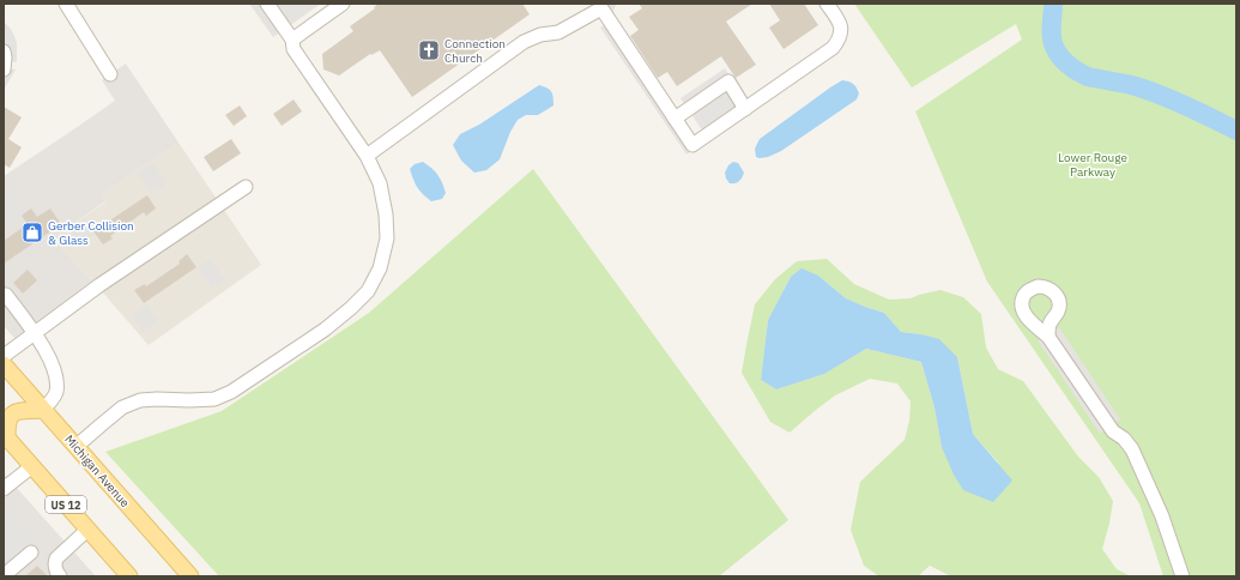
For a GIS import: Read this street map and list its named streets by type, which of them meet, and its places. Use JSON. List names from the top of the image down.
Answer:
{
  "streets": {
    "main road": ["Michigan Avenue", "US 12"]
  },
  "parks": ["Lower Rouge Parkway"],
  "places": {
    "church": ["Connection Church"],
    "shop": ["Gerber Collision & Glass"]
  }
}
